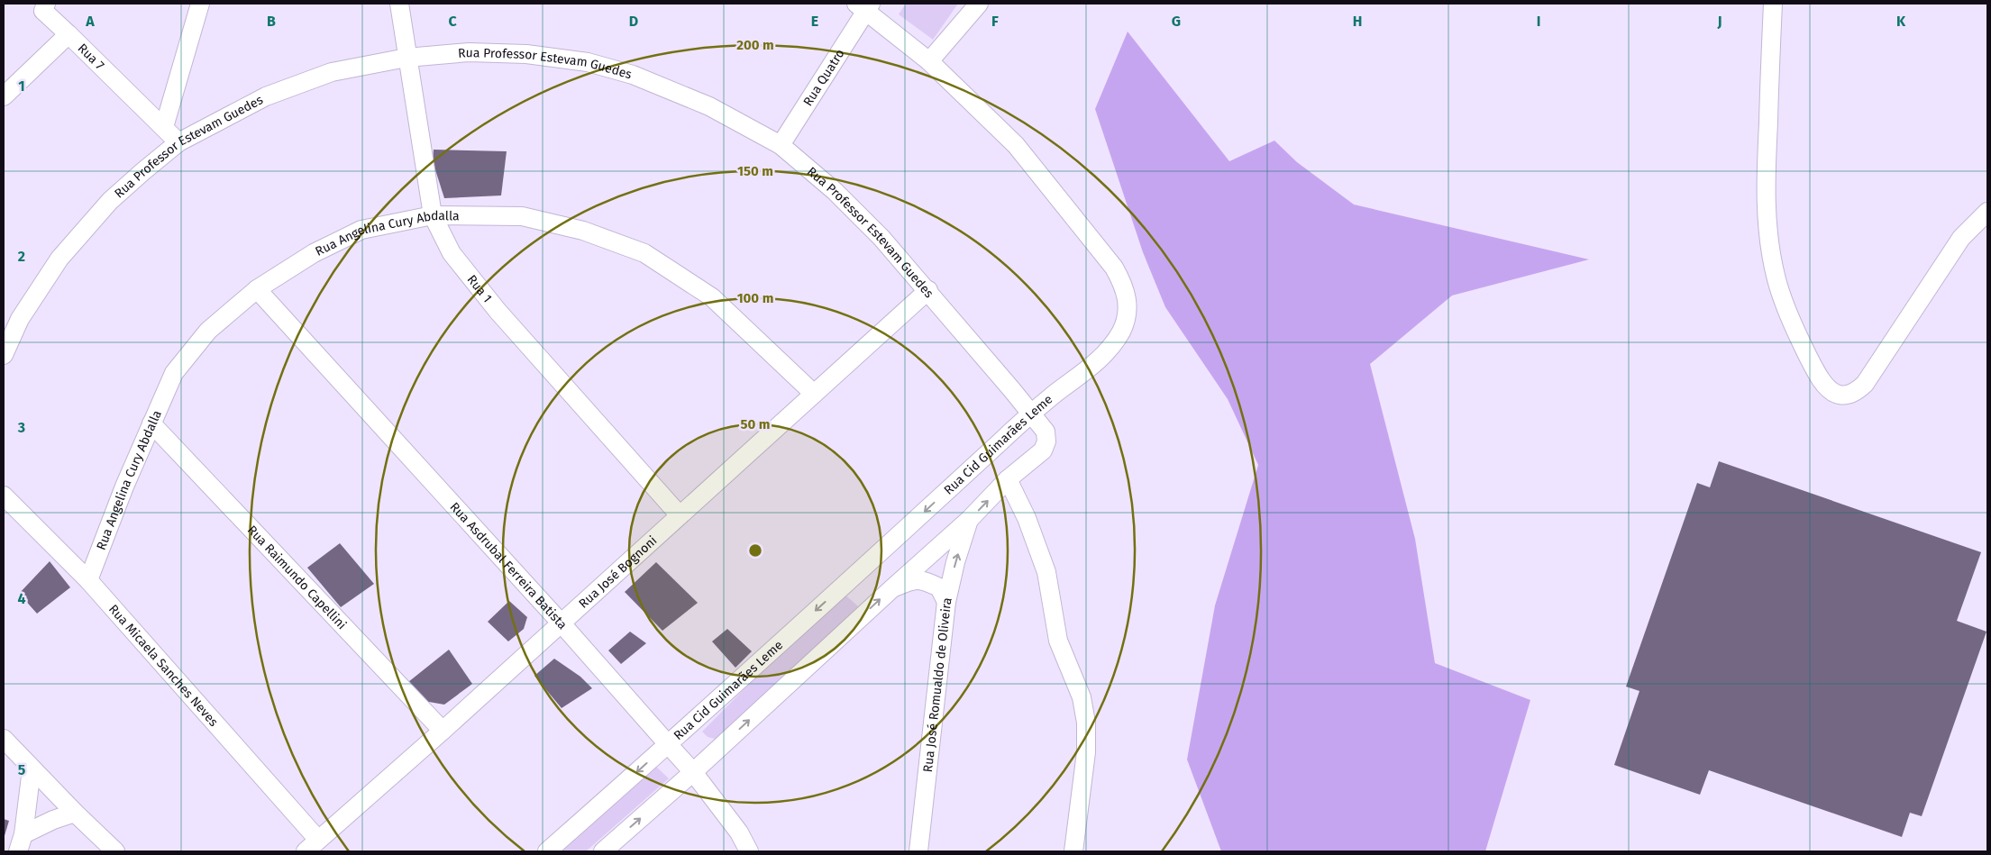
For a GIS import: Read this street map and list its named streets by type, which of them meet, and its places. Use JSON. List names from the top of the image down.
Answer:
{
  "streets": {
    "street": [
      "Rua 7",
      "Rua Professor Estevam Guedes",
      "Rua Quatro",
      "Rua Angelina Cury Abdalla",
      "Rua 1",
      "Rua Cid Guimarães Leme",
      "Rua Asdrubal Ferreira Batista",
      "Rua José Bognoni",
      "Rua Raimundo Capellini",
      "Rua Micaela Sanches Neves",
      "Rua José Romualdo de Oliveira"
    ]
  },
  "crossings": [
    ["Rua 7", "Rua Professor Estevam Guedes"],
    ["Rua Professor Estevam Guedes", "Rua Quatro"],
    ["Rua Professor Estevam Guedes", "Rua 1"],
    ["Rua Professor Estevam Guedes", "Rua Cid Guimarães Leme"],
    ["Rua Professor Estevam Guedes", "Rua José Bognoni"],
    ["Rua Quatro", "Rua Cid Guimarães Leme"],
    ["Rua Angelina Cury Abdalla", "Rua 1"],
    ["Rua Angelina Cury Abdalla", "Rua Asdrubal Ferreira Batista"],
    ["Rua Angelina Cury Abdalla", "Rua José Bognoni"],
    ["Rua Angelina Cury Abdalla", "Rua Raimundo Capellini"],
    ["Rua Angelina Cury Abdalla", "Rua Micaela Sanches Neves"],
    ["Rua 1", "Rua José Bognoni"],
    ["Rua Cid Guimarães Leme", "Rua Asdrubal Ferreira Batista"],
    ["Rua Asdrubal Ferreira Batista", "Rua José Bognoni"],
    ["Rua José Bognoni", "Rua Raimundo Capellini"],
    ["Rua José Bognoni", "Rua Micaela Sanches Neves"]
  ],
  "grid": {
    "columns": [
      "A",
      "B",
      "C",
      "D",
      "E",
      "F",
      "G",
      "H",
      "I",
      "J",
      "K"
    ],
    "rows": [
      "1",
      "2",
      "3",
      "4",
      "5"
    ]
  },
  "rings": [
    "200 m",
    "150 m",
    "100 m",
    "50 m"
  ]
}
